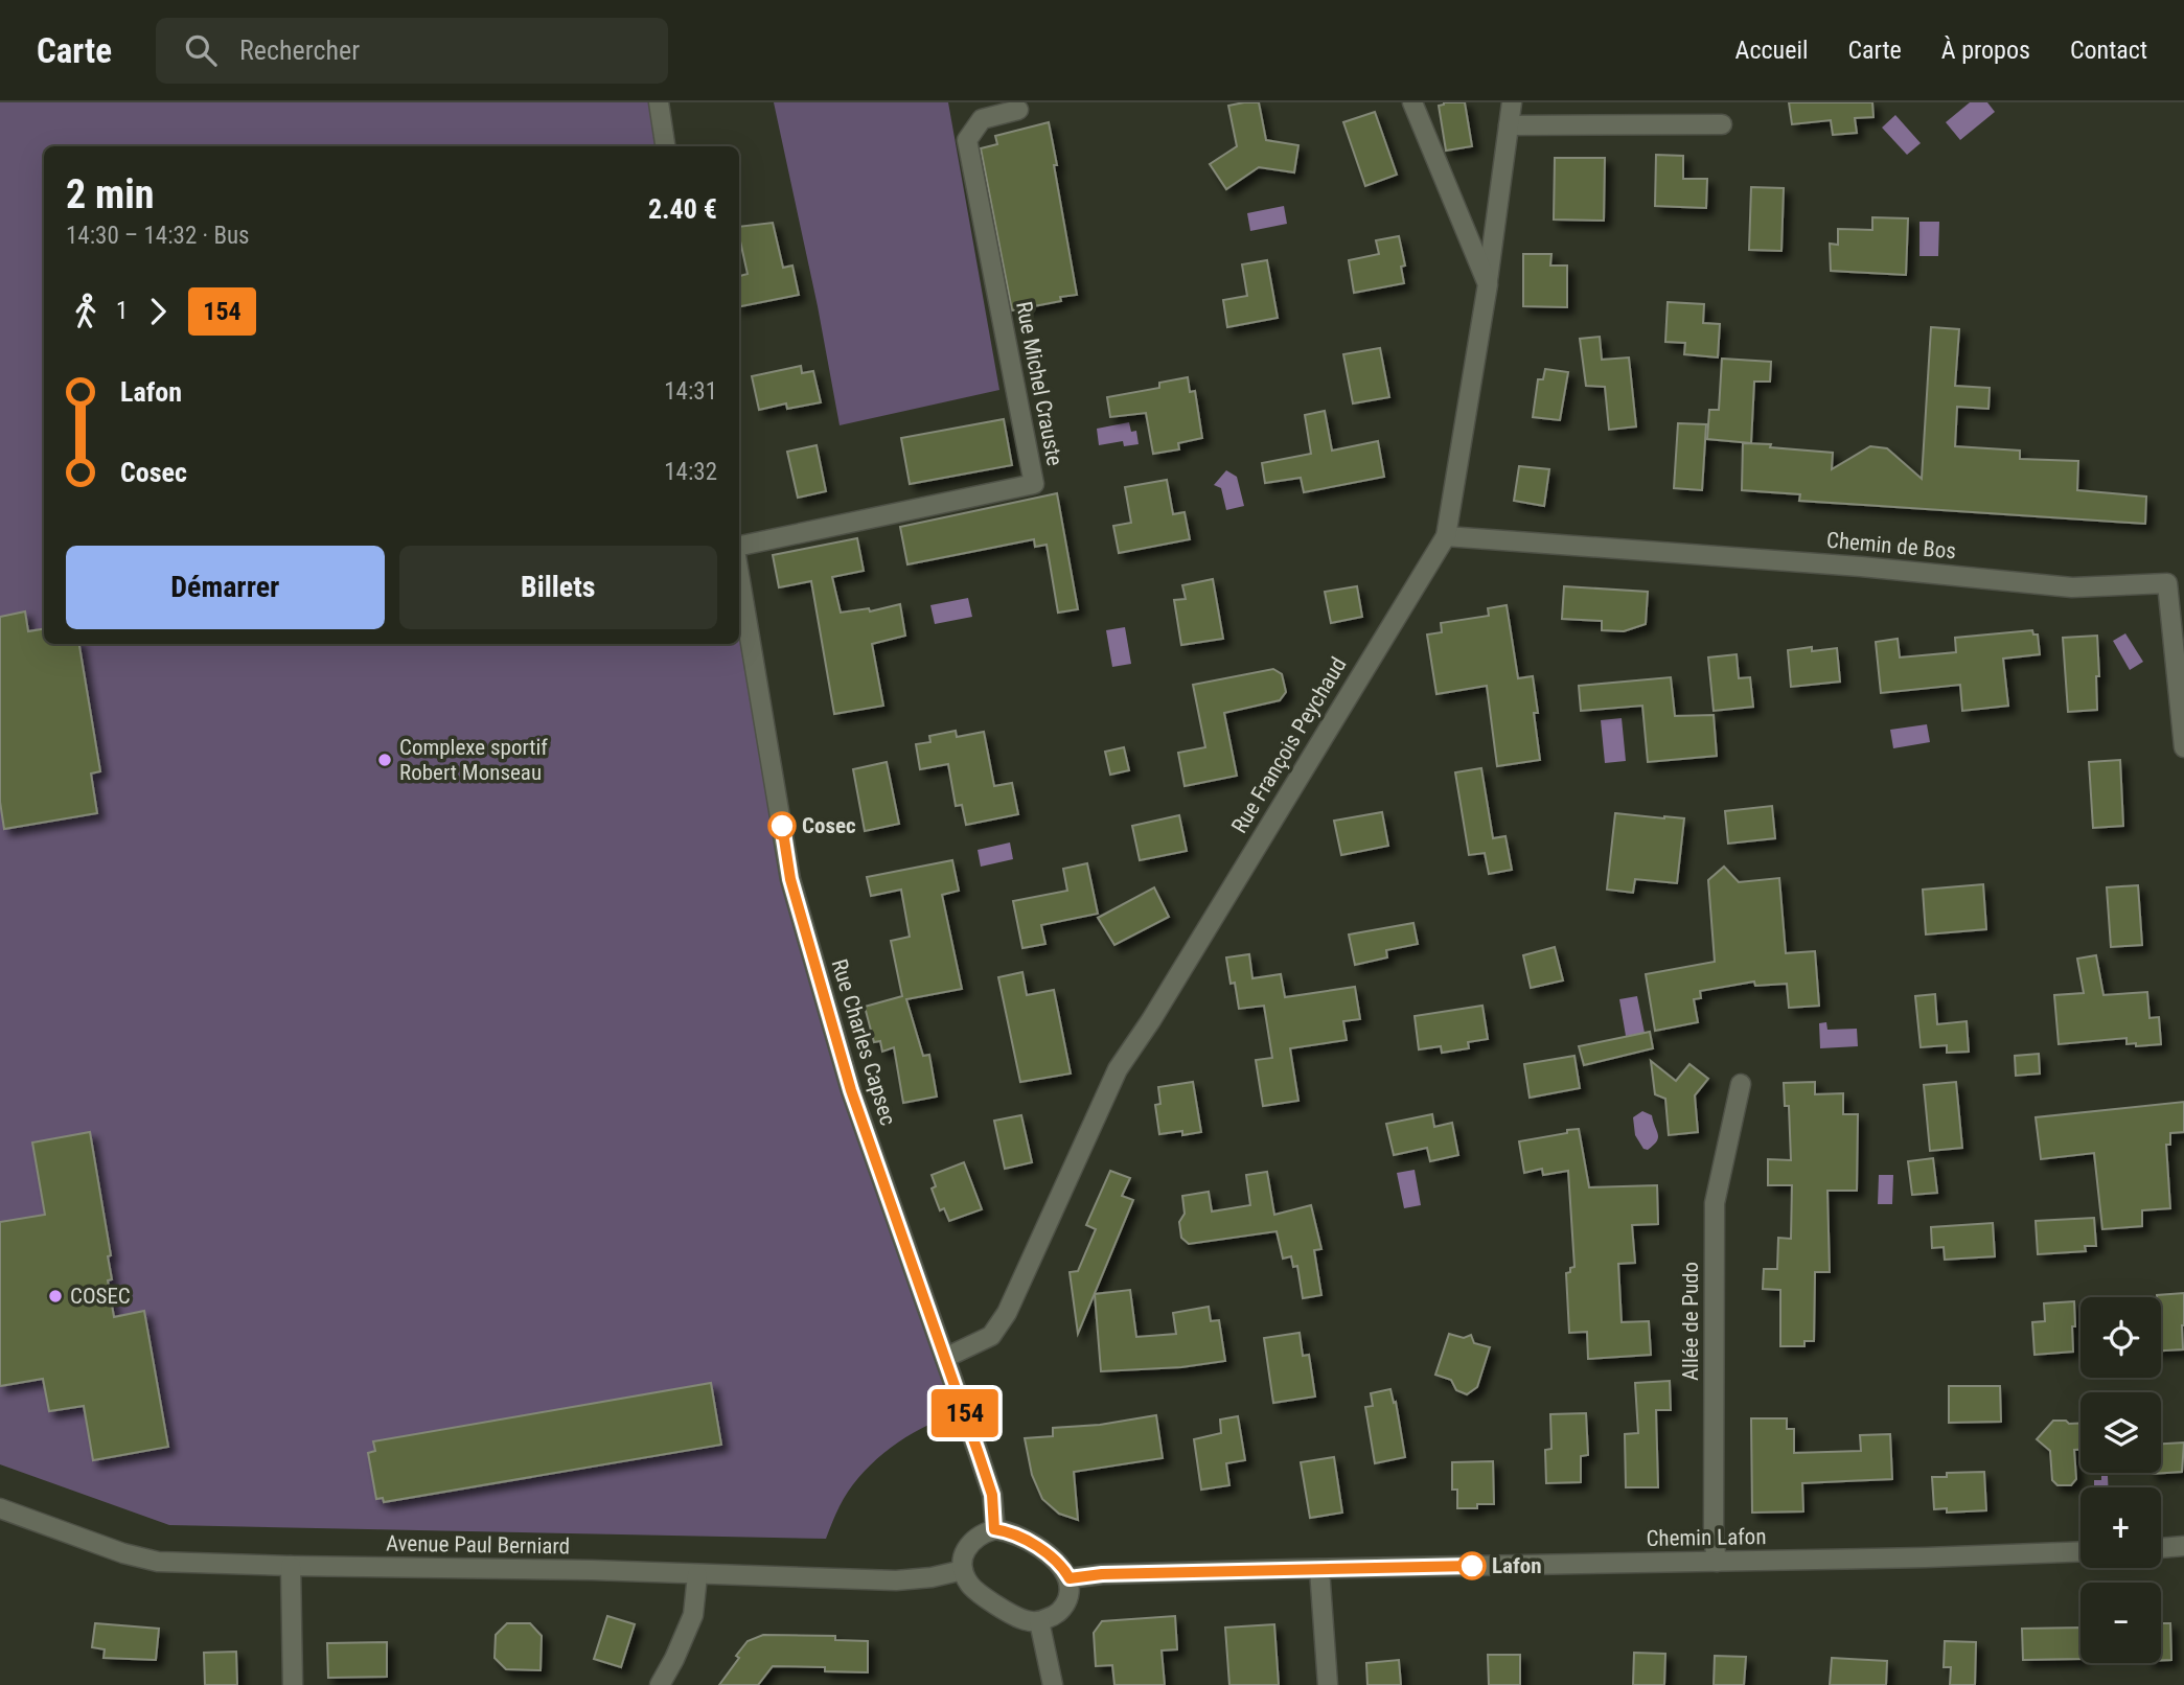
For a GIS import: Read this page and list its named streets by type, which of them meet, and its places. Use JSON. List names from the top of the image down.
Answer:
{
  "streets": {
    "street": [
      "Rue Michel Crauste",
      "Chemin de Bos",
      "Rue François Peychaud",
      "Rue Charles Capsec",
      "Allée de Pudo",
      "Chemin Lafon",
      "Avenue Paul Berniard"
    ]
  },
  "crossings": [
    ["Chemin de Bos", "Rue François Peychaud"],
    ["Rue François Peychaud", "Rue Charles Capsec"],
    ["Rue Charles Capsec", "Chemin Lafon"],
    ["Rue Charles Capsec", "Avenue Paul Berniard"],
    ["Allée de Pudo", "Chemin Lafon"],
    ["Chemin Lafon", "Avenue Paul Berniard"]
  ],
  "places": [
    "Complexe sportif Robert Monseau",
    "Cosec",
    "COSEC",
    "Lafon"
  ],
  "lines": ["bus line 154"],
  "page": {
    "header": "Carte",
    "search": "Rechercher",
    "nav": [
      "Accueil",
      "Carte",
      "À propos",
      "Contact"
    ],
    "on_map": "154",
    "heading": ["2 min", "14:30 – 14:32 · Bus", "2.40 €"],
    "legs": ["1", "154"],
    "list": [
      {
        "name": "Lafon",
        "value": "14:31"
      },
      {
        "name": "Cosec",
        "value": "14:32"
      }
    ],
    "buttons": ["Démarrer", "Billets"],
    "map_buttons": ["+", "−"]
  }
}
